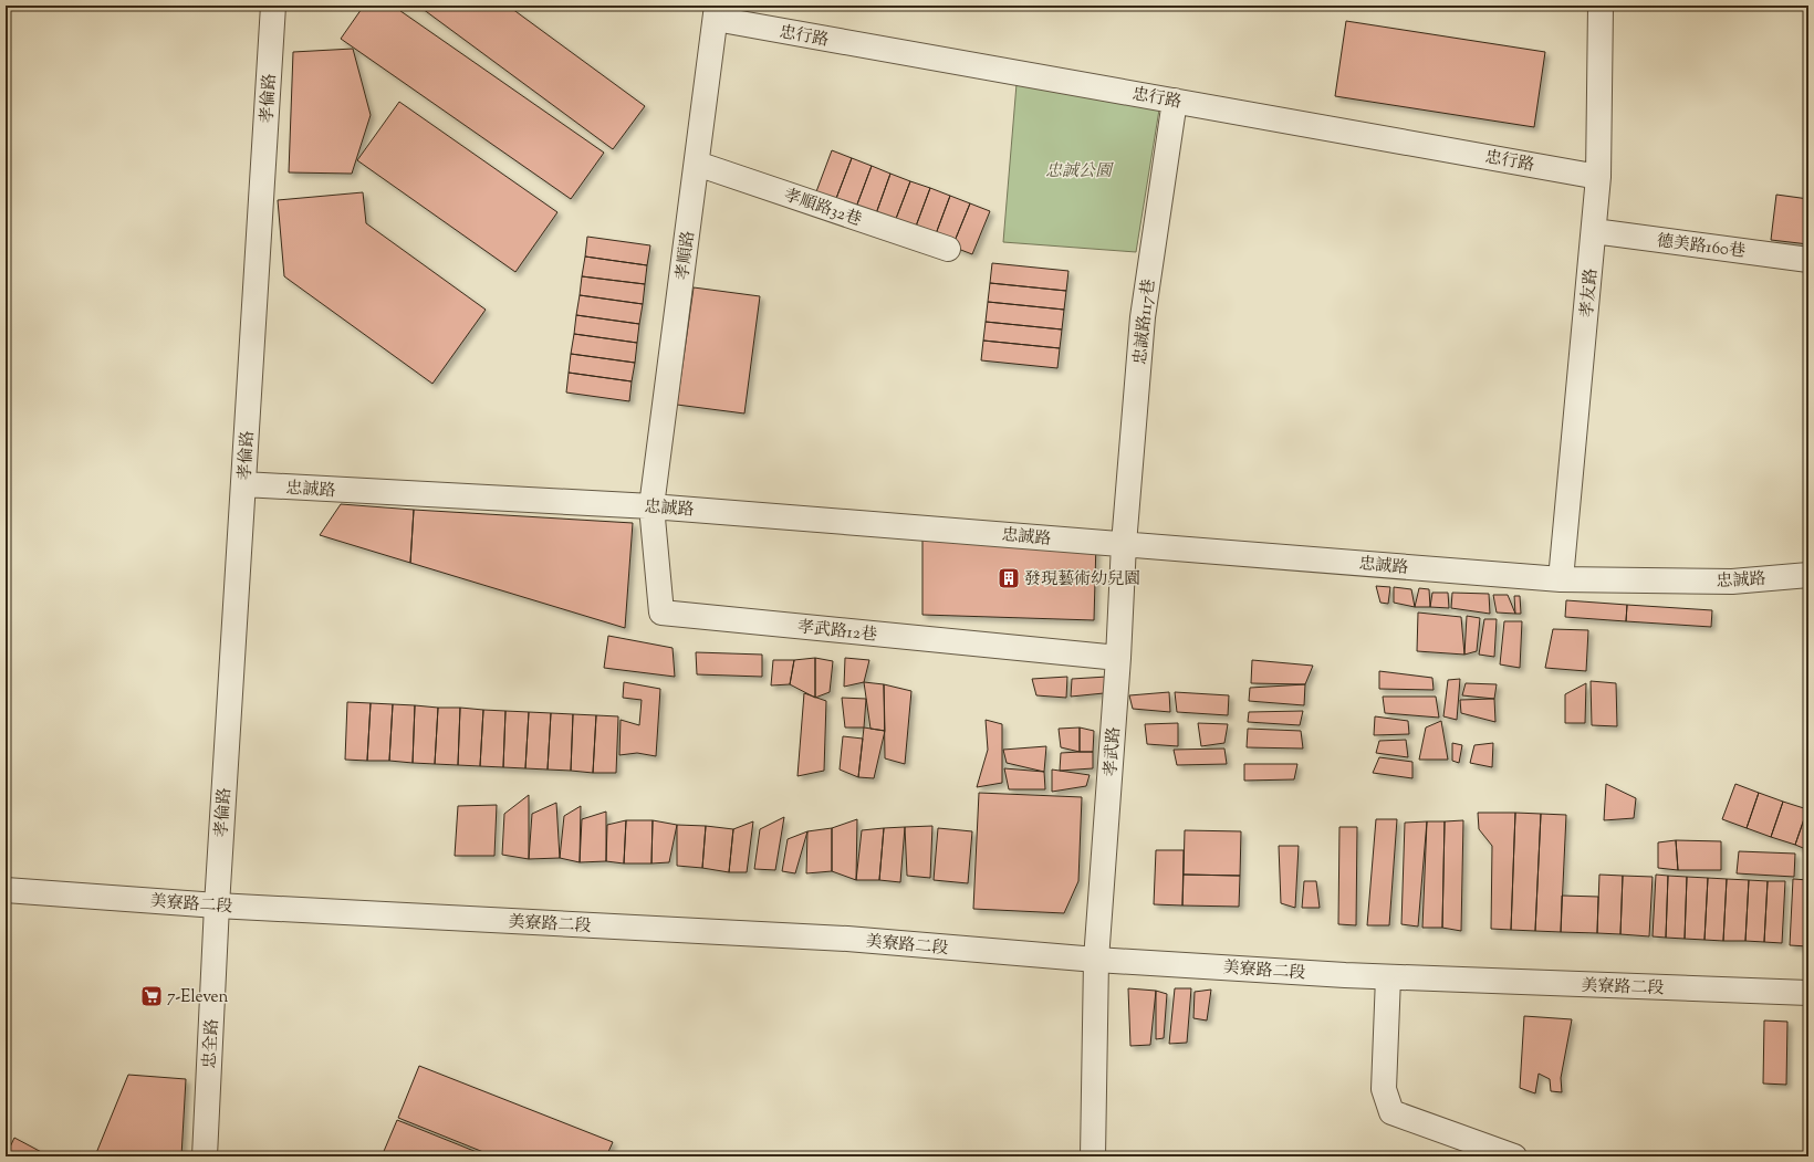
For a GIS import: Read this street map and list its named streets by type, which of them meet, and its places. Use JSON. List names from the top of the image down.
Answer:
{
  "streets": {
    "street": [
      "忠行路",
      "孝倫路",
      "孝順路32巷",
      "德美路160巷",
      "孝順路",
      "孝友路",
      "忠誠路117巷",
      "忠誠路",
      "孝武路12巷",
      "孝武路",
      "美寮路二段",
      "忠全路"
    ]
  },
  "crossings": [
    ["忠行路", "孝順路"],
    ["忠行路", "孝友路"],
    ["忠行路", "忠誠路117巷"],
    ["孝倫路", "忠誠路"],
    ["孝倫路", "美寮路二段"],
    ["孝倫路", "忠全路"],
    ["孝順路32巷", "孝順路"],
    ["德美路160巷", "孝友路"],
    ["孝順路", "忠誠路"],
    ["孝順路", "孝武路12巷"],
    ["孝友路", "忠誠路"],
    ["忠誠路117巷", "忠誠路"],
    ["忠誠路117巷", "孝武路"],
    ["忠誠路", "孝武路12巷"],
    ["忠誠路", "孝武路"],
    ["孝武路12巷", "孝武路"],
    ["孝武路", "美寮路二段"],
    ["美寮路二段", "忠全路"]
  ],
  "parks": ["忠誠公園"],
  "places": {
    "building": ["發現藝術幼兒園"],
    "supermarket": ["7-Eleven"]
  }
}
